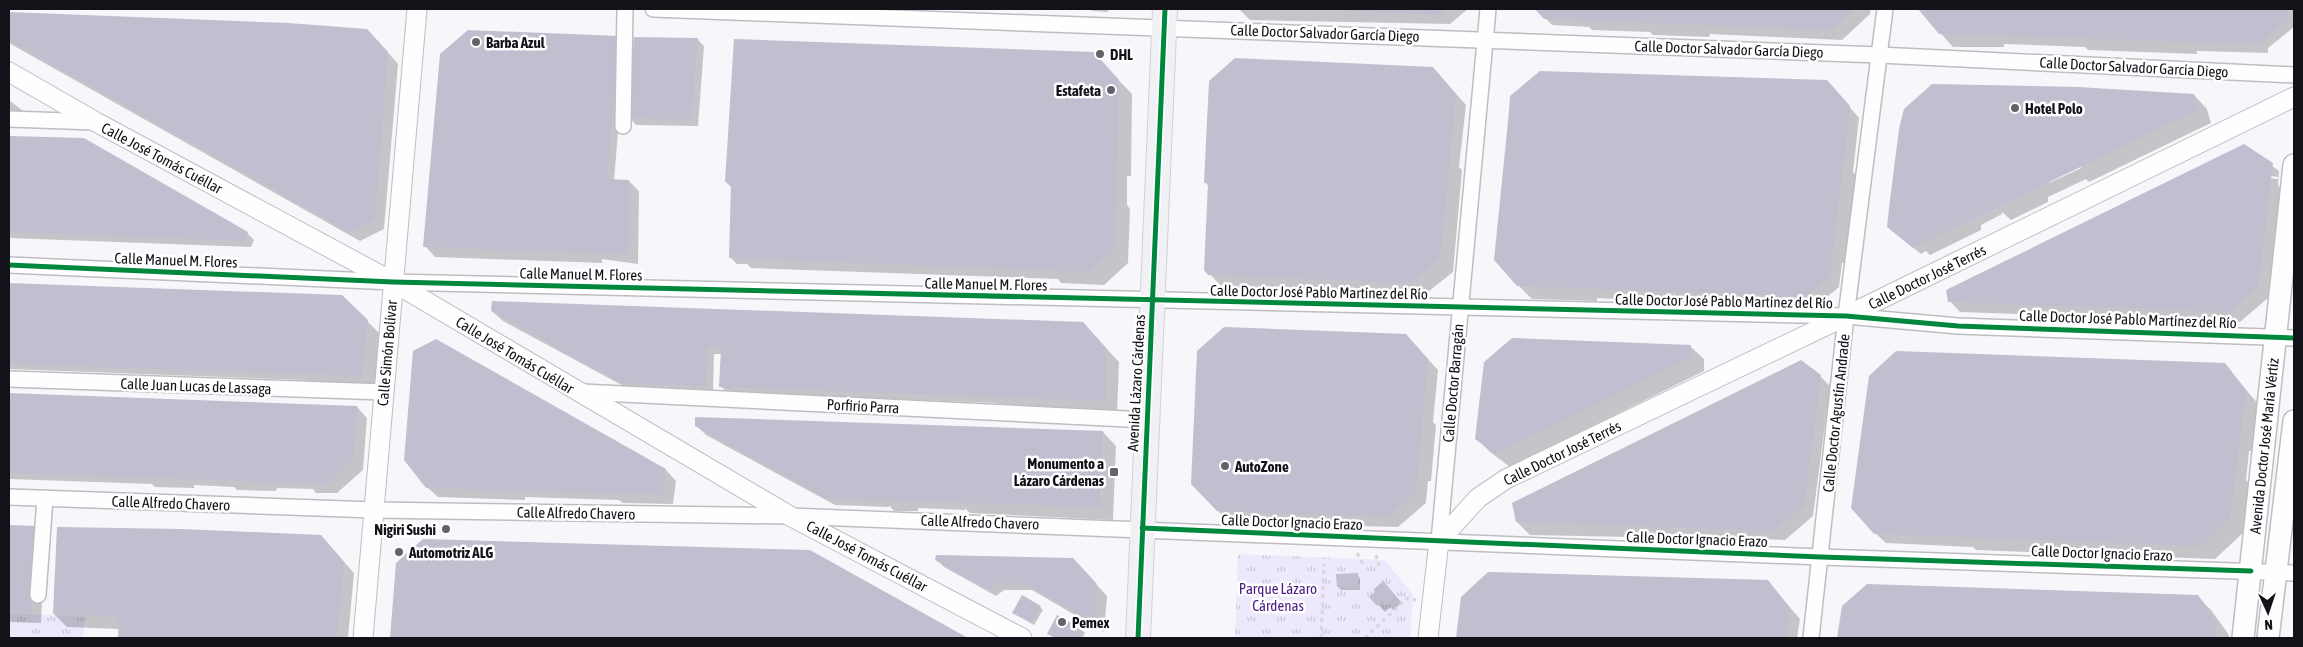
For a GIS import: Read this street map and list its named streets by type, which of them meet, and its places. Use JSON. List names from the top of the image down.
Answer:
{
  "streets": {
    "main road": ["Avenida Lázaro Cárdenas", "Avenida Doctor José María Vértiz"],
    "street": [
      "Calle Doctor Salvador García Diego",
      "Calle José Tomás Cuéllar",
      "Calle Manuel M. Flores",
      "Calle Doctor José Terrés",
      "Calle Doctor José Pablo Martínez del Río",
      "Calle Simón Bolívar",
      "Calle Doctor Barragán",
      "Calle Juan Lucas de Lassaga",
      "Porfirio Parra",
      "Calle Doctor Agustín Andrade",
      "Calle Alfredo Chavero",
      "Calle Doctor Ignacio Erazo"
    ]
  },
  "crossings": [
    ["Calle Doctor Salvador García Diego", "Avenida Lázaro Cárdenas"],
    ["Calle Doctor Salvador García Diego", "Calle Doctor Barragán"],
    ["Calle Doctor Salvador García Diego", "Calle Doctor Agustín Andrade"],
    ["Calle José Tomás Cuéllar", "Calle Manuel M. Flores"],
    ["Calle José Tomás Cuéllar", "Calle Simón Bolívar"],
    ["Calle José Tomás Cuéllar", "Porfirio Parra"],
    ["Calle José Tomás Cuéllar", "Calle Alfredo Chavero"],
    ["Calle Manuel M. Flores", "Calle Doctor José Pablo Martínez del Río"],
    ["Calle Manuel M. Flores", "Calle Simón Bolívar"],
    ["Calle Manuel M. Flores", "Avenida Lázaro Cárdenas"],
    ["Calle Doctor José Terrés", "Calle Doctor José Pablo Martínez del Río"],
    ["Calle Doctor José Terrés", "Calle Doctor Barragán"],
    ["Calle Doctor José Terrés", "Calle Doctor Agustín Andrade"],
    ["Calle Doctor José Terrés", "Calle Doctor Ignacio Erazo"],
    ["Calle Doctor José Pablo Martínez del Río", "Avenida Lázaro Cárdenas"],
    ["Calle Doctor José Pablo Martínez del Río", "Calle Doctor Barragán"],
    ["Calle Doctor José Pablo Martínez del Río", "Calle Doctor Agustín Andrade"],
    ["Calle Doctor José Pablo Martínez del Río", "Avenida Doctor José María Vértiz"],
    ["Calle Simón Bolívar", "Calle Juan Lucas de Lassaga"],
    ["Calle Simón Bolívar", "Calle Alfredo Chavero"],
    ["Avenida Lázaro Cárdenas", "Porfirio Parra"],
    ["Avenida Lázaro Cárdenas", "Calle Alfredo Chavero"],
    ["Avenida Lázaro Cárdenas", "Calle Doctor Ignacio Erazo"],
    ["Calle Doctor Barragán", "Calle Doctor Ignacio Erazo"],
    ["Calle Doctor Agustín Andrade", "Calle Doctor Ignacio Erazo"],
    ["Avenida Doctor José María Vértiz", "Calle Doctor Ignacio Erazo"],
    ["Calle Alfredo Chavero", "Calle Doctor Ignacio Erazo"]
  ],
  "parks": ["Parque Lázaro Cárdenas"],
  "places": {
    "other": [
      "Barba Azul",
      "DHL",
      "Estafeta",
      "Hotel Polo",
      "AutoZone",
      "Nigiri Sushi",
      "Automotriz ALG",
      "Pemex"
    ],
    "transit": ["Monumento a Lázaro Cárdenas"]
  },
  "north": "bottom"
}
